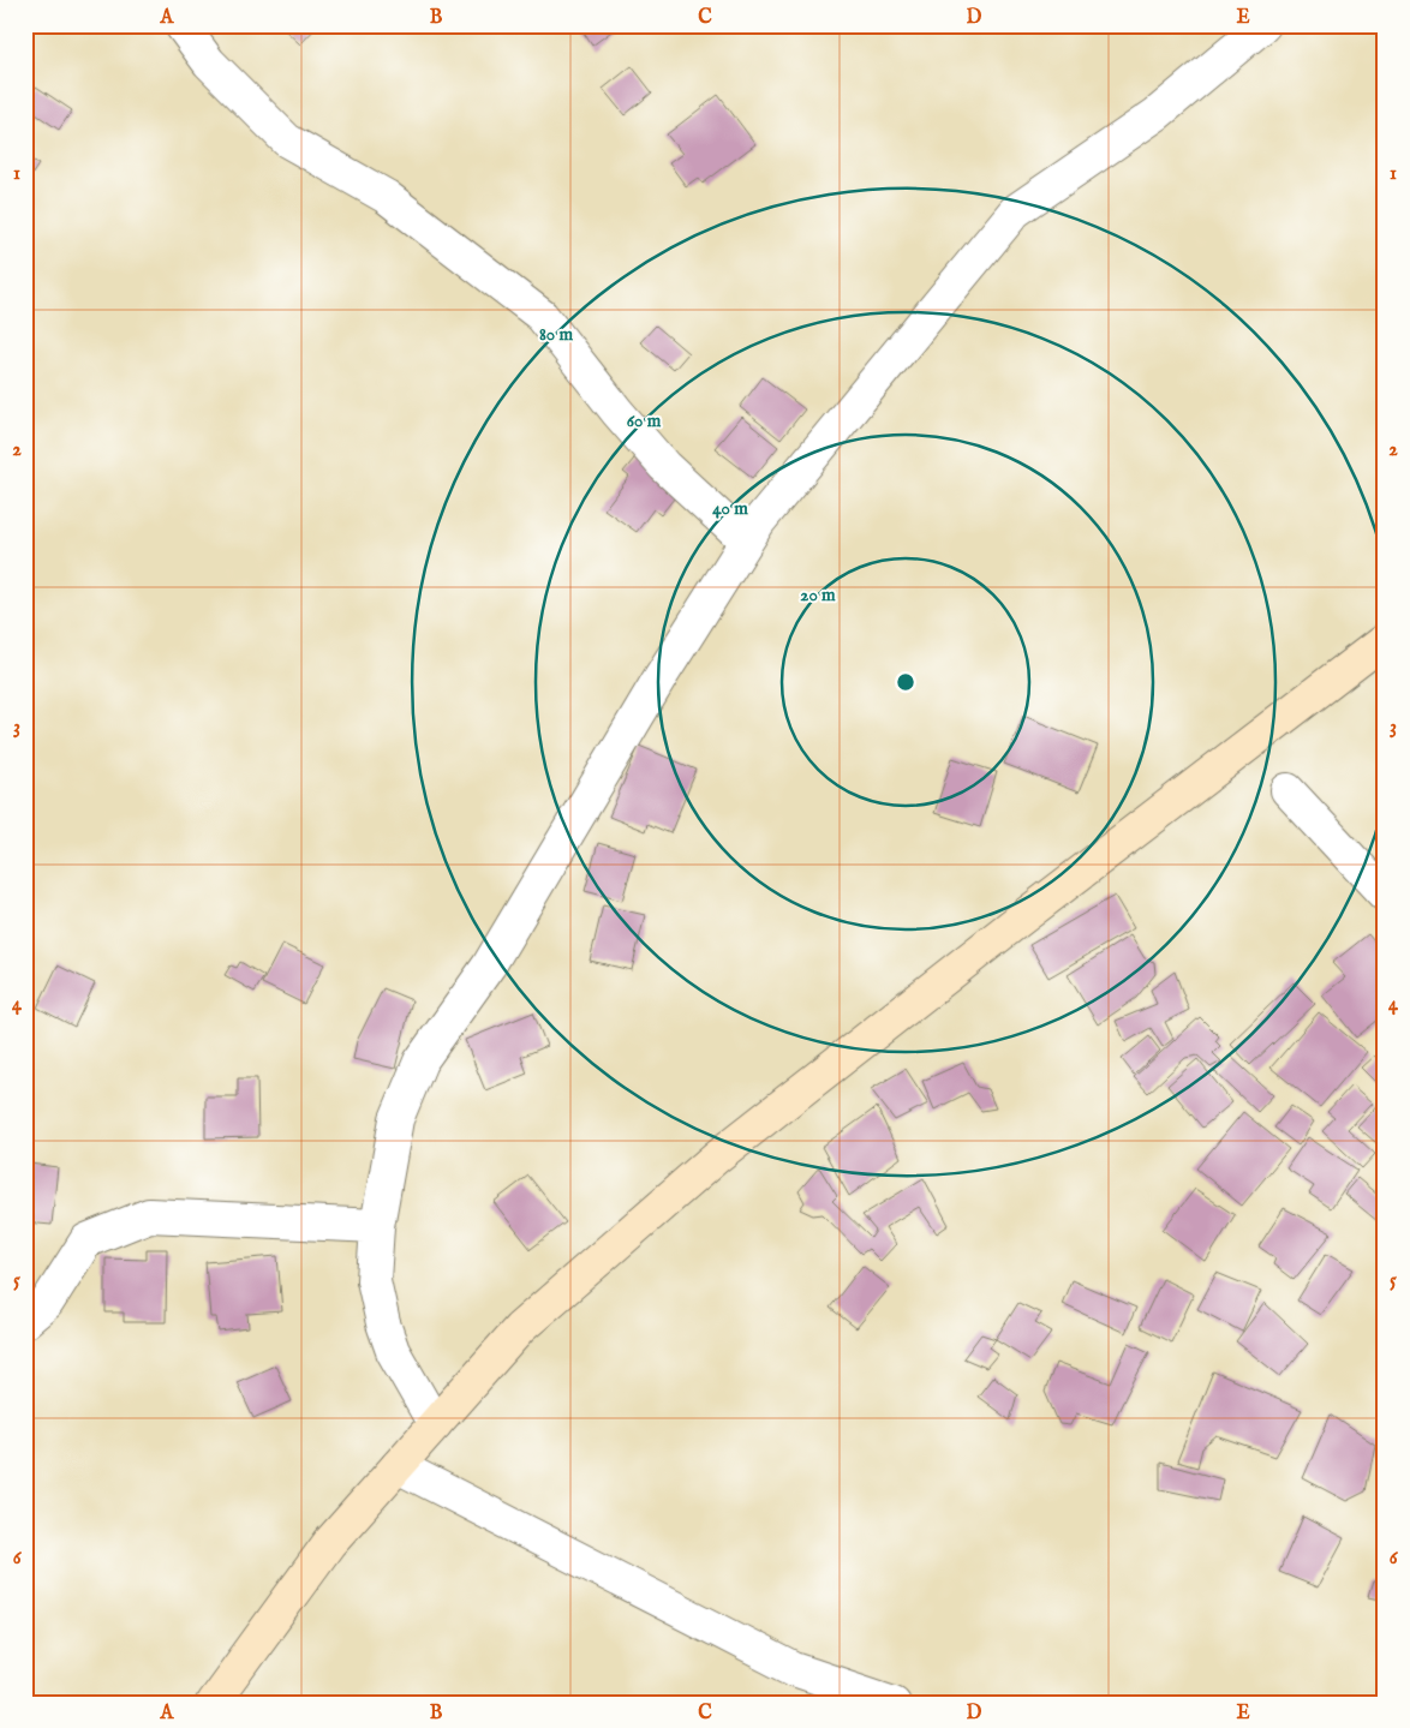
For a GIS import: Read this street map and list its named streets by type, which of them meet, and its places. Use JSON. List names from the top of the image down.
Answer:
{
  "grid": {
    "columns": [
      "A",
      "B",
      "C",
      "D",
      "E"
    ],
    "rows": [
      "1",
      "2",
      "3",
      "4",
      "5",
      "6"
    ]
  },
  "rings": [
    "80 m",
    "60 m",
    "40 m",
    "20 m"
  ]
}
